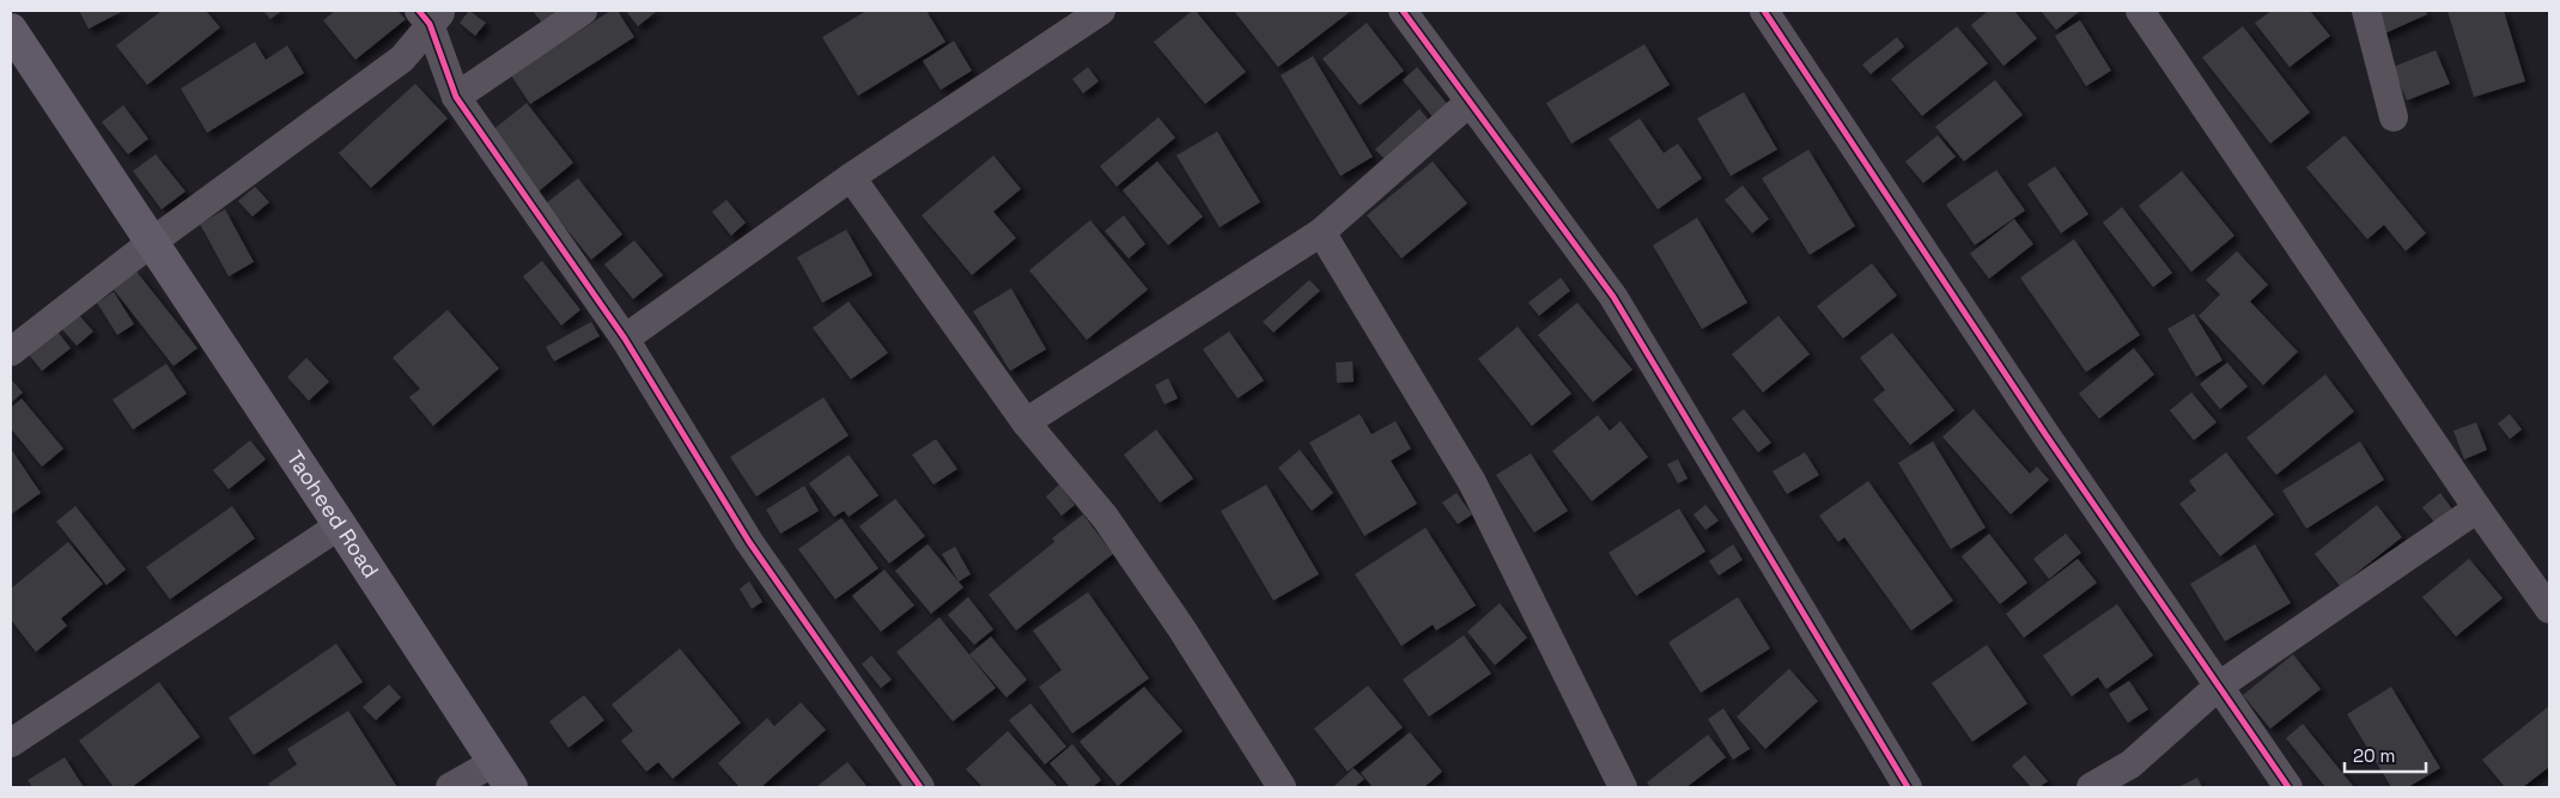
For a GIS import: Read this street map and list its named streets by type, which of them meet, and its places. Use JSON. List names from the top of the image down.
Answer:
{
  "streets": {
    "main road": ["Taoheed Road"]
  },
  "scale_bar": "20 m"
}
